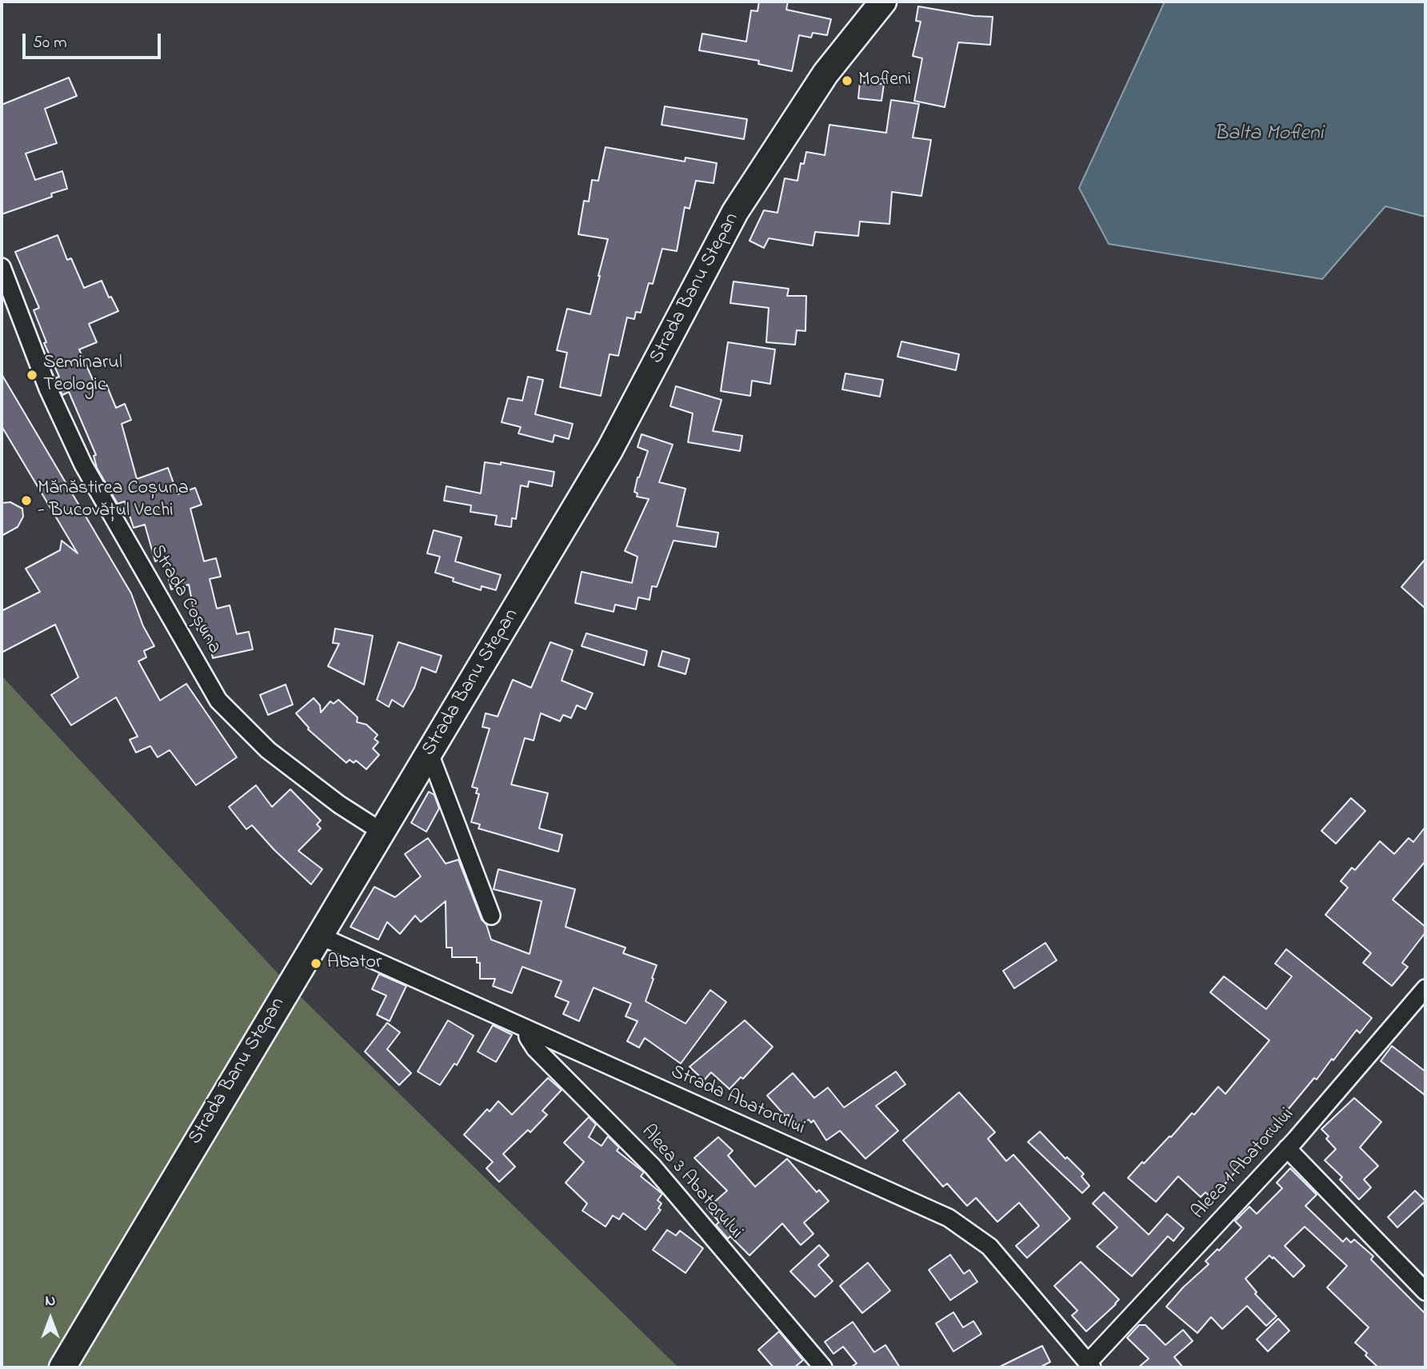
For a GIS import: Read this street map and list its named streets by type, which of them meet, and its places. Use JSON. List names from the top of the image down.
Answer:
{
  "streets": {
    "main road": ["Strada Banu Stepan"],
    "street": [
      "Strada Coșuna",
      "Strada Abatorului",
      "Aleea 1 Abatorului",
      "Aleea 3 Abatorului"
    ]
  },
  "crossings": [
    ["Strada Banu Stepan", "Strada Coșuna"],
    ["Strada Banu Stepan", "Strada Abatorului"],
    ["Strada Abatorului", "Aleea 1 Abatorului"],
    ["Strada Abatorului", "Aleea 3 Abatorului"]
  ],
  "water": ["Balta Mofleni"],
  "places": [
    "Mofleni",
    "Seminarul Teologic",
    "Mănăstirea Coșuna - Bucovățul Vechi",
    "Abator"
  ],
  "scale_bar": "50 m",
  "north": "top"
}
